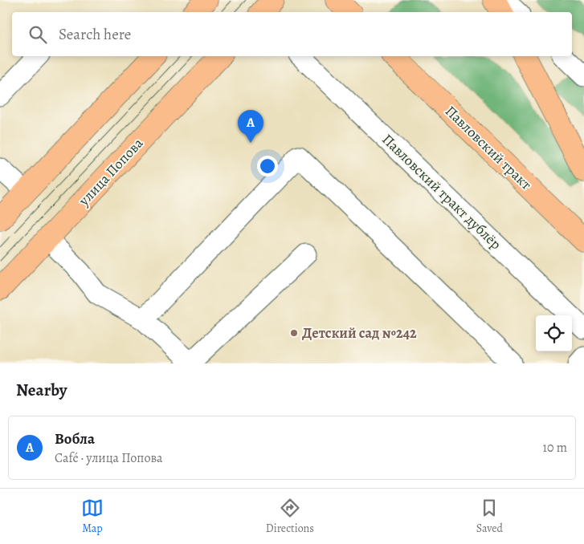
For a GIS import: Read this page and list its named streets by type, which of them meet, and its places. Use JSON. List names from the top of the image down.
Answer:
{
  "streets": {
    "main road": ["Павловский тракт", "улица Попова"],
    "street": ["Павловский тракт дублёр"]
  },
  "places": ["Детский сад №242"],
  "page": {
    "search": "Search here",
    "pins": "A",
    "heading": "Nearby",
    "list": [
      {
        "mark": "A",
        "name": "Вобла",
        "note": "Café · улица Попова",
        "value": "10 m"
      }
    ],
    "nav": ["Map", "Directions", "Saved"]
  }
}
